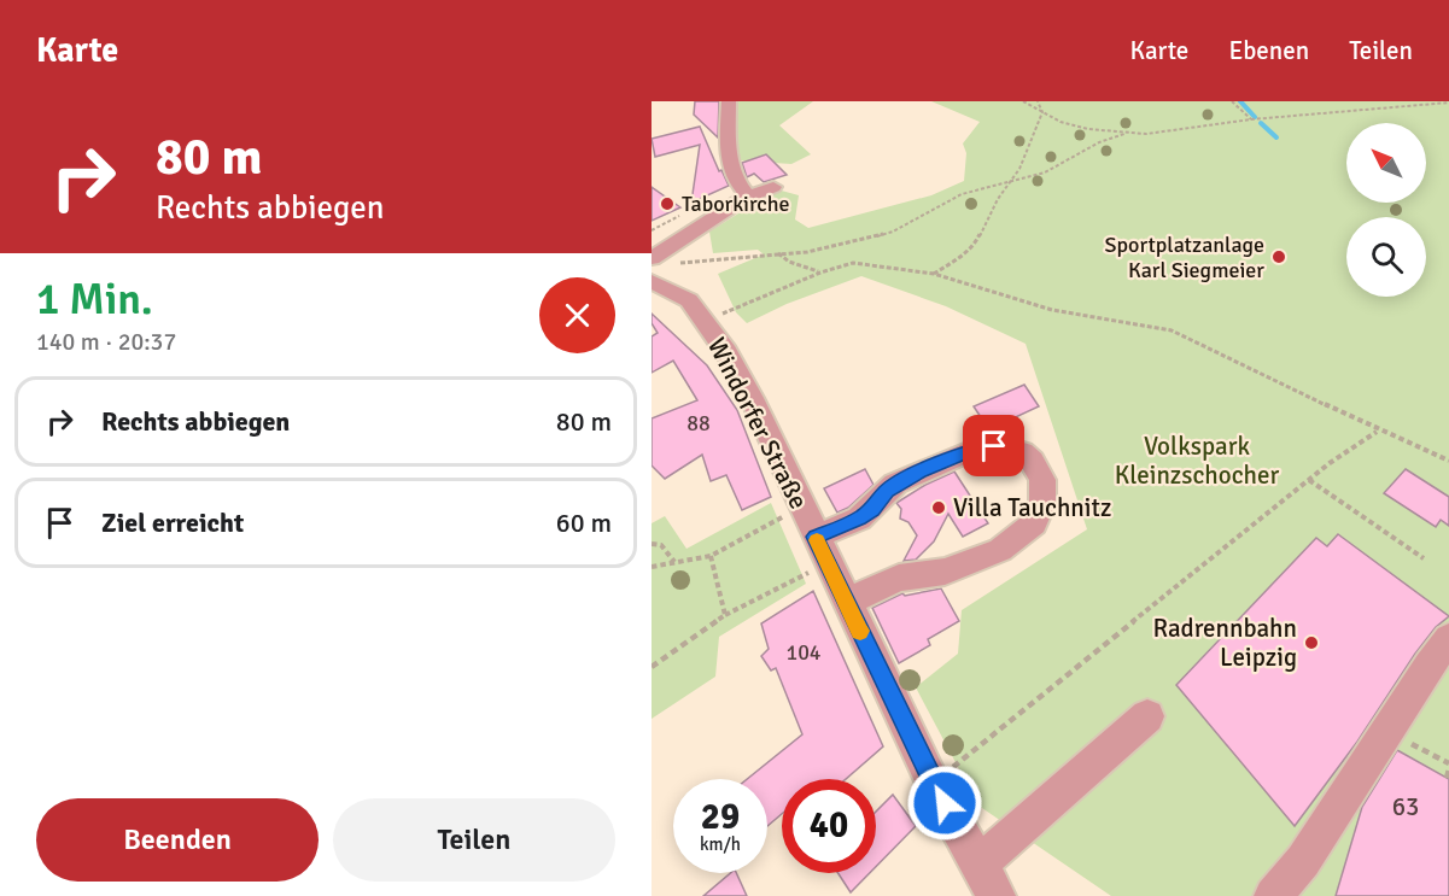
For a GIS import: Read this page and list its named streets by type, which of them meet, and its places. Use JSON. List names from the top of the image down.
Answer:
{
  "streets": {
    "street": ["Windorfer Straße"]
  },
  "parks": ["Volkspark Kleinzschocher"],
  "places": [
    "Taborkirche",
    "Sportplatzanlage Karl Siegmeier",
    "Villa Tauchnitz",
    "Radrennbahn Leipzig"
  ],
  "house_numbers": ["88", "104", "63"],
  "north": "top left",
  "page": {
    "header": "Karte",
    "nav": ["Karte", "Ebenen", "Teilen"],
    "turn": ["80 m", "Rechts abbiegen"],
    "heading": ["1 Min.", "140 m · 20:37"],
    "list": [
      {
        "name": "Rechts abbiegen",
        "value": "80 m"
      },
      {
        "name": "Ziel erreicht",
        "value": "60 m"
      }
    ],
    "speed": "29 km/h",
    "limit": "40",
    "buttons": ["Beenden", "Teilen"]
  }
}
